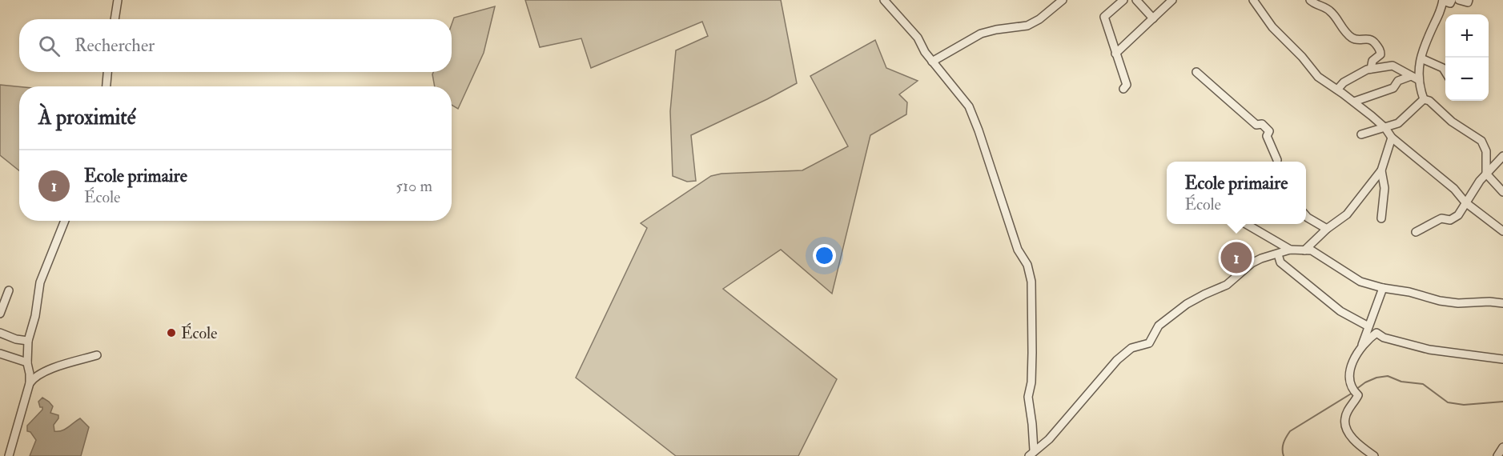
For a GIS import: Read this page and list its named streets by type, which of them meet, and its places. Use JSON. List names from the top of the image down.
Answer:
{
  "places": ["École"],
  "page": {
    "map_buttons": ["+", "−"],
    "search": "Rechercher",
    "heading": "À proximité",
    "list": [
      {
        "mark": "1",
        "name": "Ecole primaire",
        "note": "École",
        "value": "510 m"
      }
    ],
    "popup": ["Ecole primaire", "École"],
    "pins": "1"
  }
}
